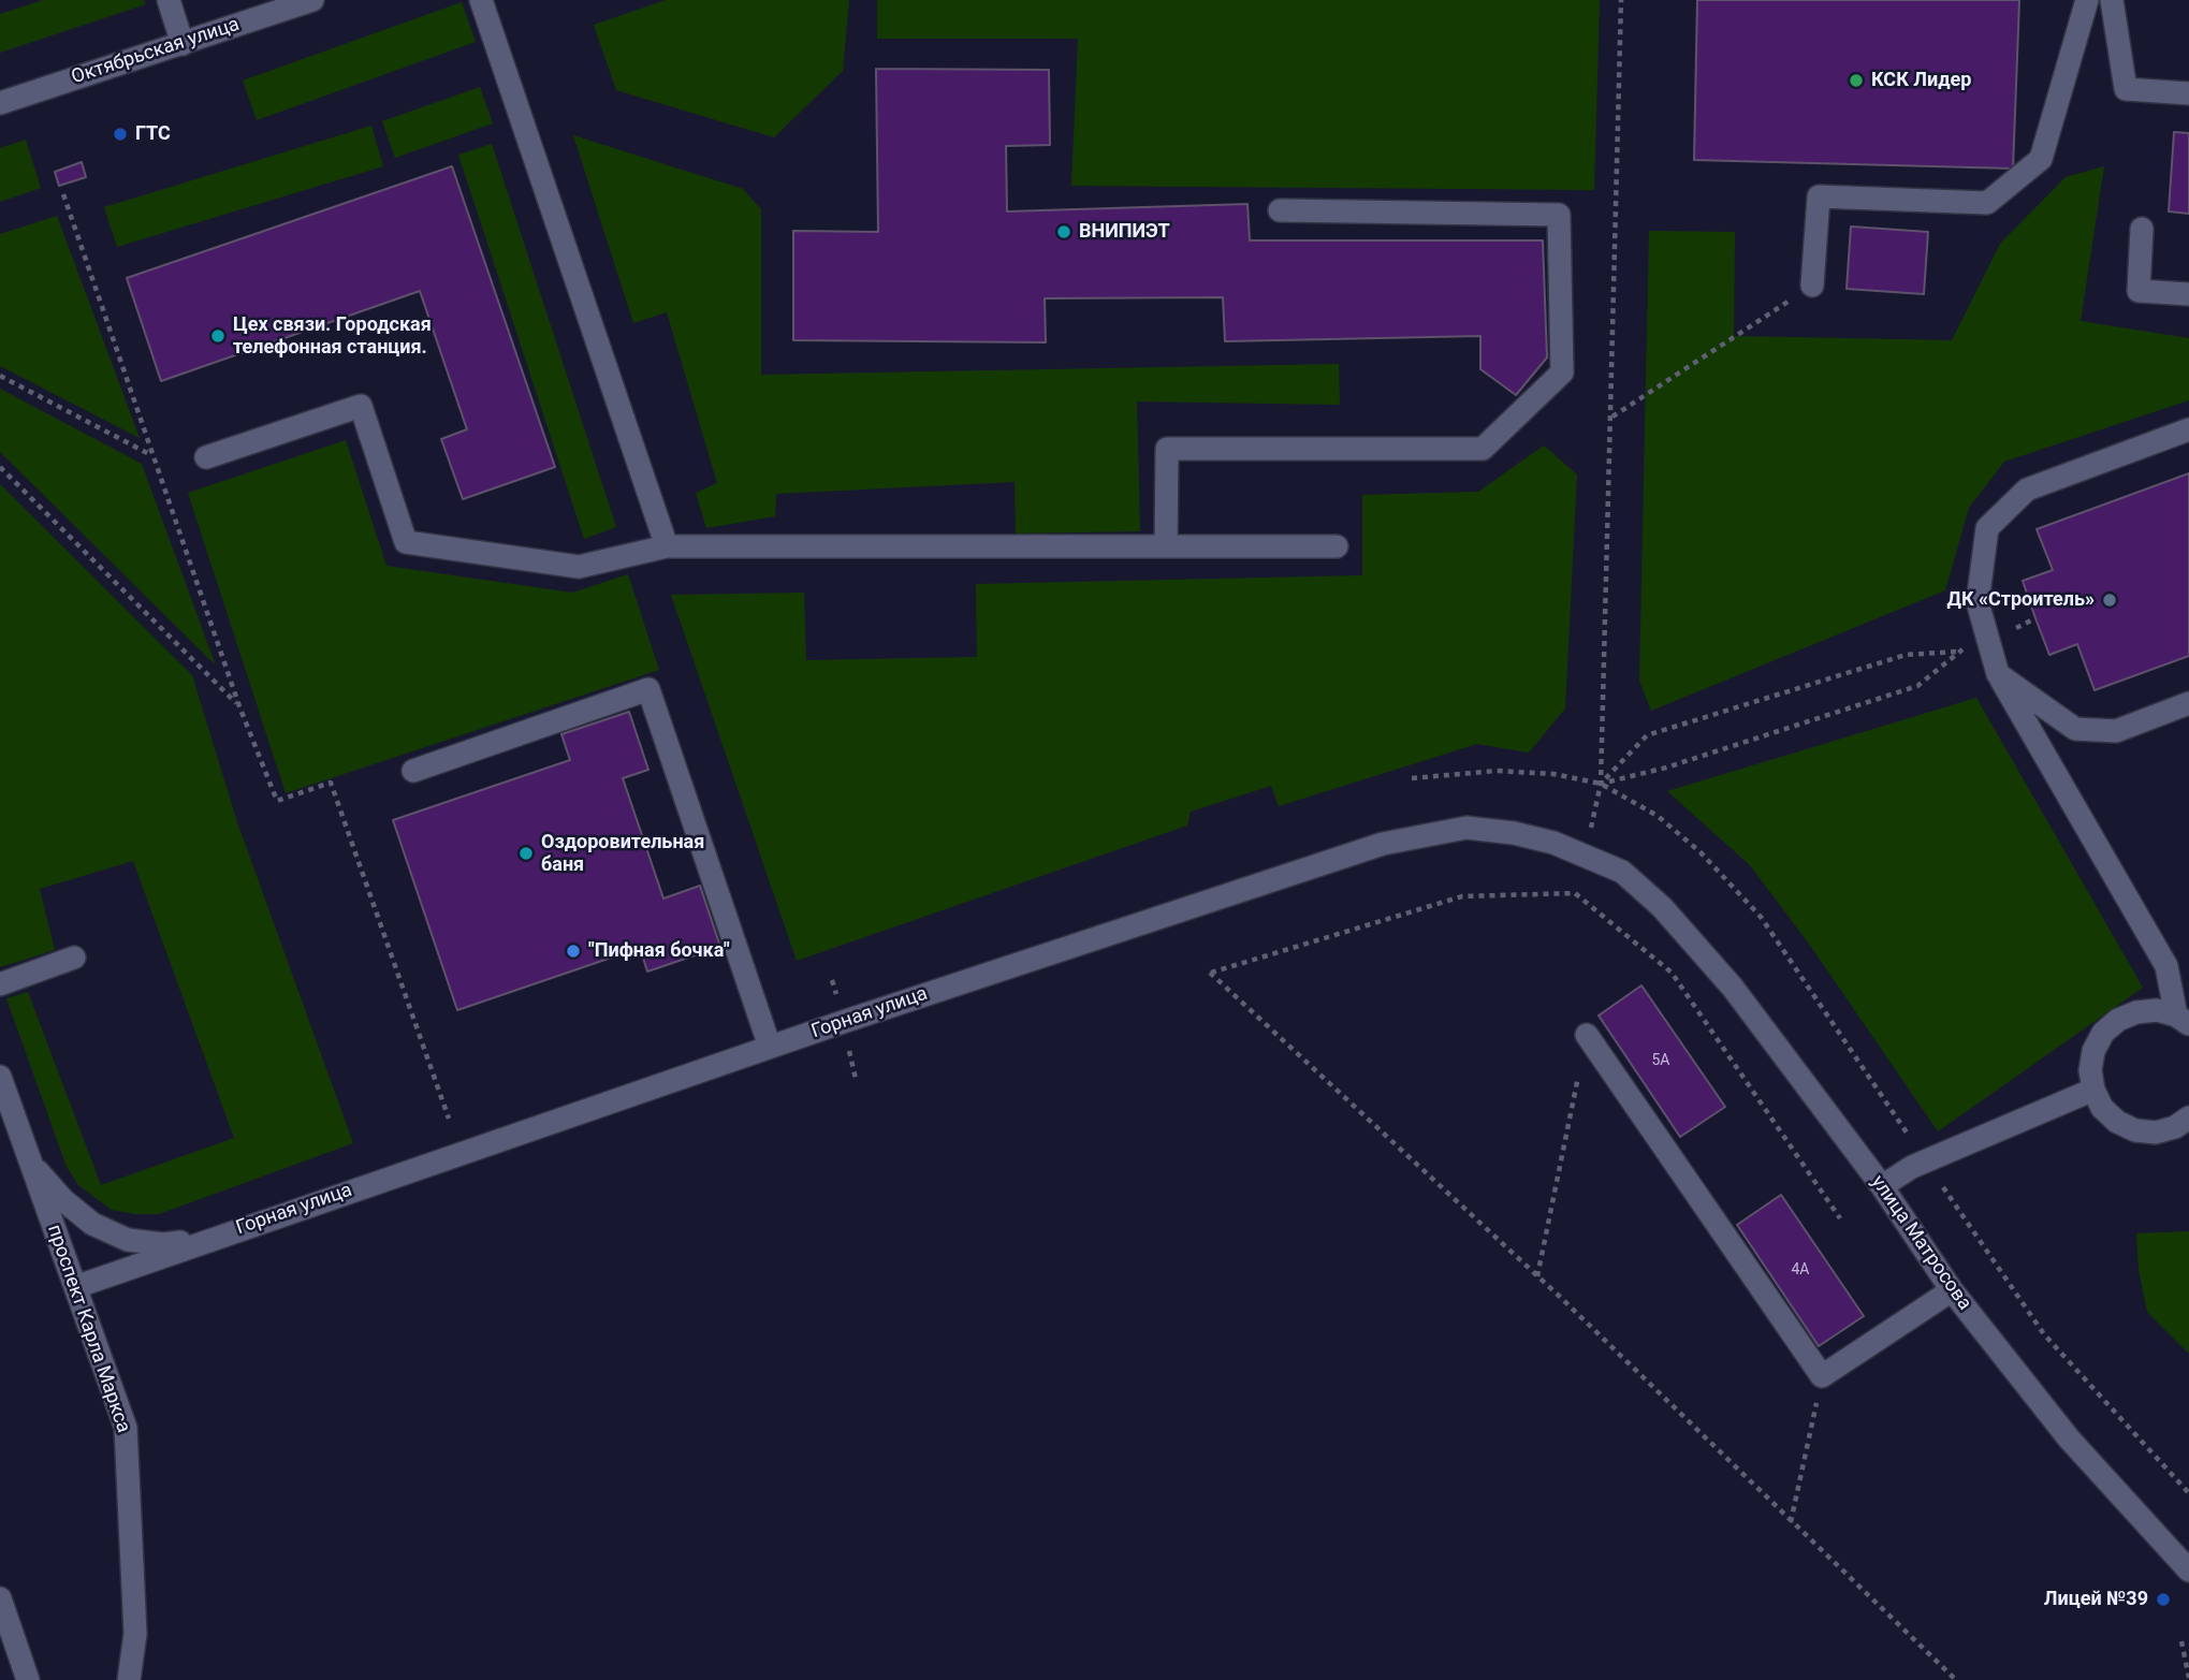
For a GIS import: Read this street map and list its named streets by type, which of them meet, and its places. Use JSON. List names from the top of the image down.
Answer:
{
  "streets": {
    "street": [
      "Октябрьская улица",
      "Горная улица",
      "улица Матросова",
      "проспект Карла Маркса"
    ]
  },
  "crossings": [
    ["Горная улица", "улица Матросова"],
    ["Горная улица", "проспект Карла Маркса"]
  ],
  "places": [
    "КСК Лидер",
    "ГТС",
    "ВНИПИЭТ",
    "Цех связи. Городская телефонная станция.",
    "ДК «Строитель»",
    "Оздоровительная баня",
    "\"Пифная бочка\"",
    "Лицей №39"
  ],
  "house_numbers": ["5А", "4А"]
}
